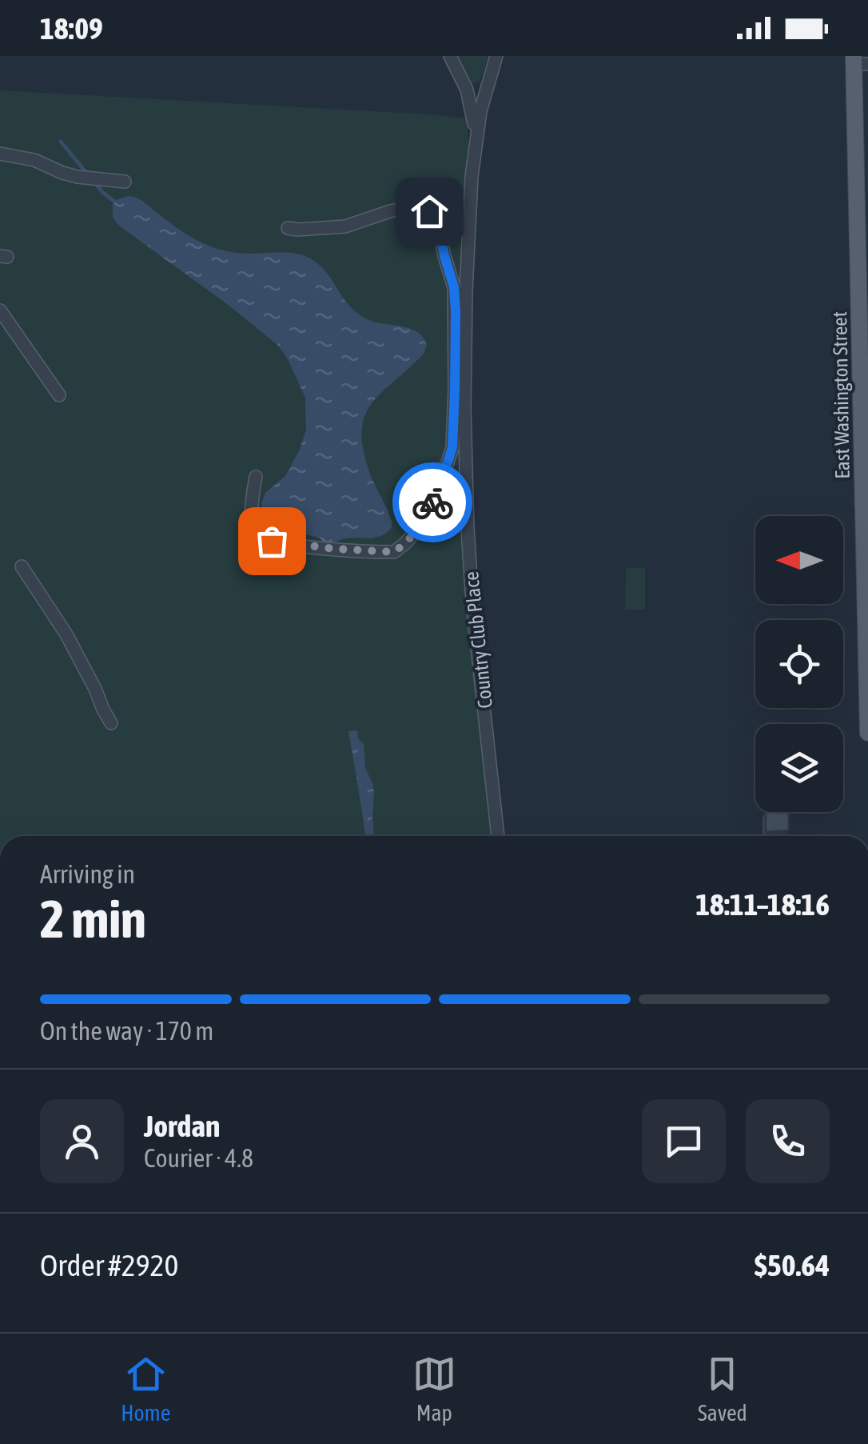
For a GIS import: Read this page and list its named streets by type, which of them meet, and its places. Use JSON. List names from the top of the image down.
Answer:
{
  "streets": {
    "main road": ["East Washington Street"],
    "street": ["Country Club Place"]
  },
  "north": "left",
  "page": {
    "status": "18:09",
    "heading": ["2 min", "Arriving in", "18:11–18:16"],
    "panel": [
      "Jordan",
      "Courier · 4.8",
      "Order #2920",
      "$50.64"
    ],
    "bar": "On the way · 170 m",
    "tabs": ["Home", "Map", "Saved"]
  }
}
